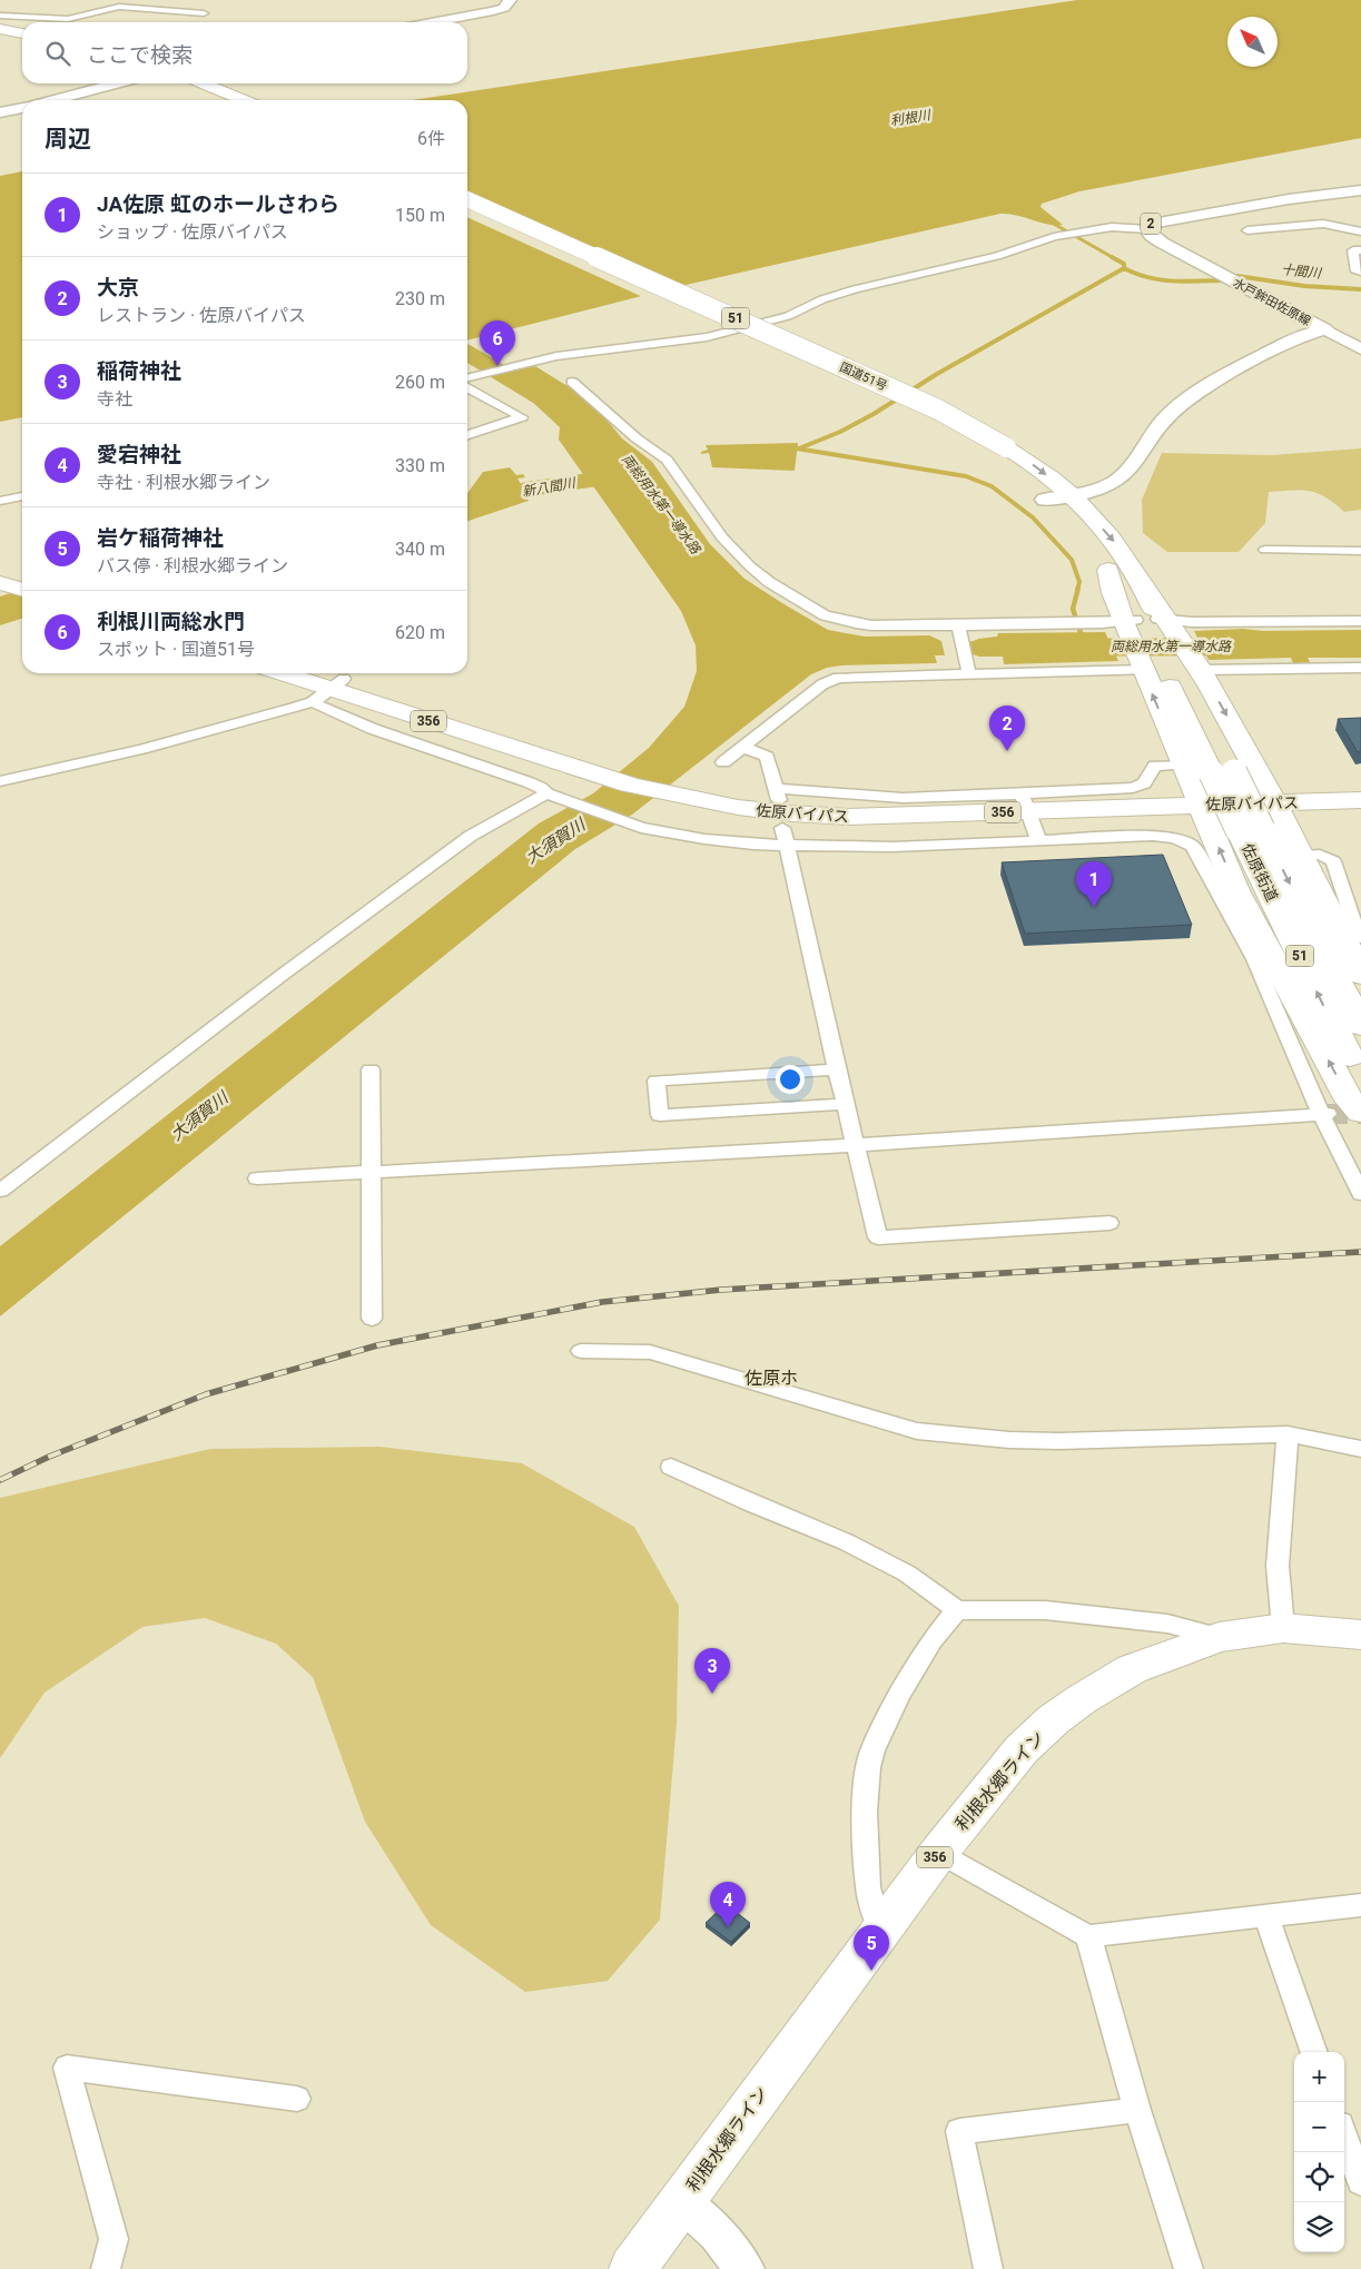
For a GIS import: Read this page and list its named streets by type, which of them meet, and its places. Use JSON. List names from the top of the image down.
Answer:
{
  "streets": {
    "highway": [
      "51",
      "国道51号",
      "356",
      "佐原バイパス",
      "佐原街道",
      "利根水郷ライン"
    ],
    "main road": ["2", "水戸鉾田佐原線"]
  },
  "crossings": [
    ["2", "水戸鉾田佐原線"],
    ["水戸鉾田佐原線", "国道51号"],
    ["国道51号", "佐原街道"]
  ],
  "districts": ["佐原ホ"],
  "water": [
    "利根川",
    "十間川",
    "新八間川",
    "両総用水第一導水路",
    "大須賀川"
  ],
  "north": "top left",
  "page": {
    "search": "ここで検索",
    "heading": ["周辺", "6件"],
    "list": [
      {
        "mark": "1",
        "name": "JA佐原 虹のホールさわら",
        "note": "ショップ · 佐原バイパス",
        "value": "150 m"
      },
      {
        "mark": "2",
        "name": "大京",
        "note": "レストラン · 佐原バイパス",
        "value": "230 m"
      },
      {
        "mark": "3",
        "name": "稲荷神社",
        "note": "寺社",
        "value": "260 m"
      },
      {
        "mark": "4",
        "name": "愛宕神社",
        "note": "寺社 · 利根水郷ライン",
        "value": "330 m"
      },
      {
        "mark": "5",
        "name": "岩ケ稲荷神社",
        "note": "バス停 · 利根水郷ライン",
        "value": "340 m"
      },
      {
        "mark": "6",
        "name": "利根川両総水門",
        "note": "スポット · 国道51号",
        "value": "620 m"
      }
    ],
    "pins": [
      "6",
      "2",
      "1",
      "3",
      "4",
      "5"
    ],
    "map_buttons": ["+", "−"]
  }
}
